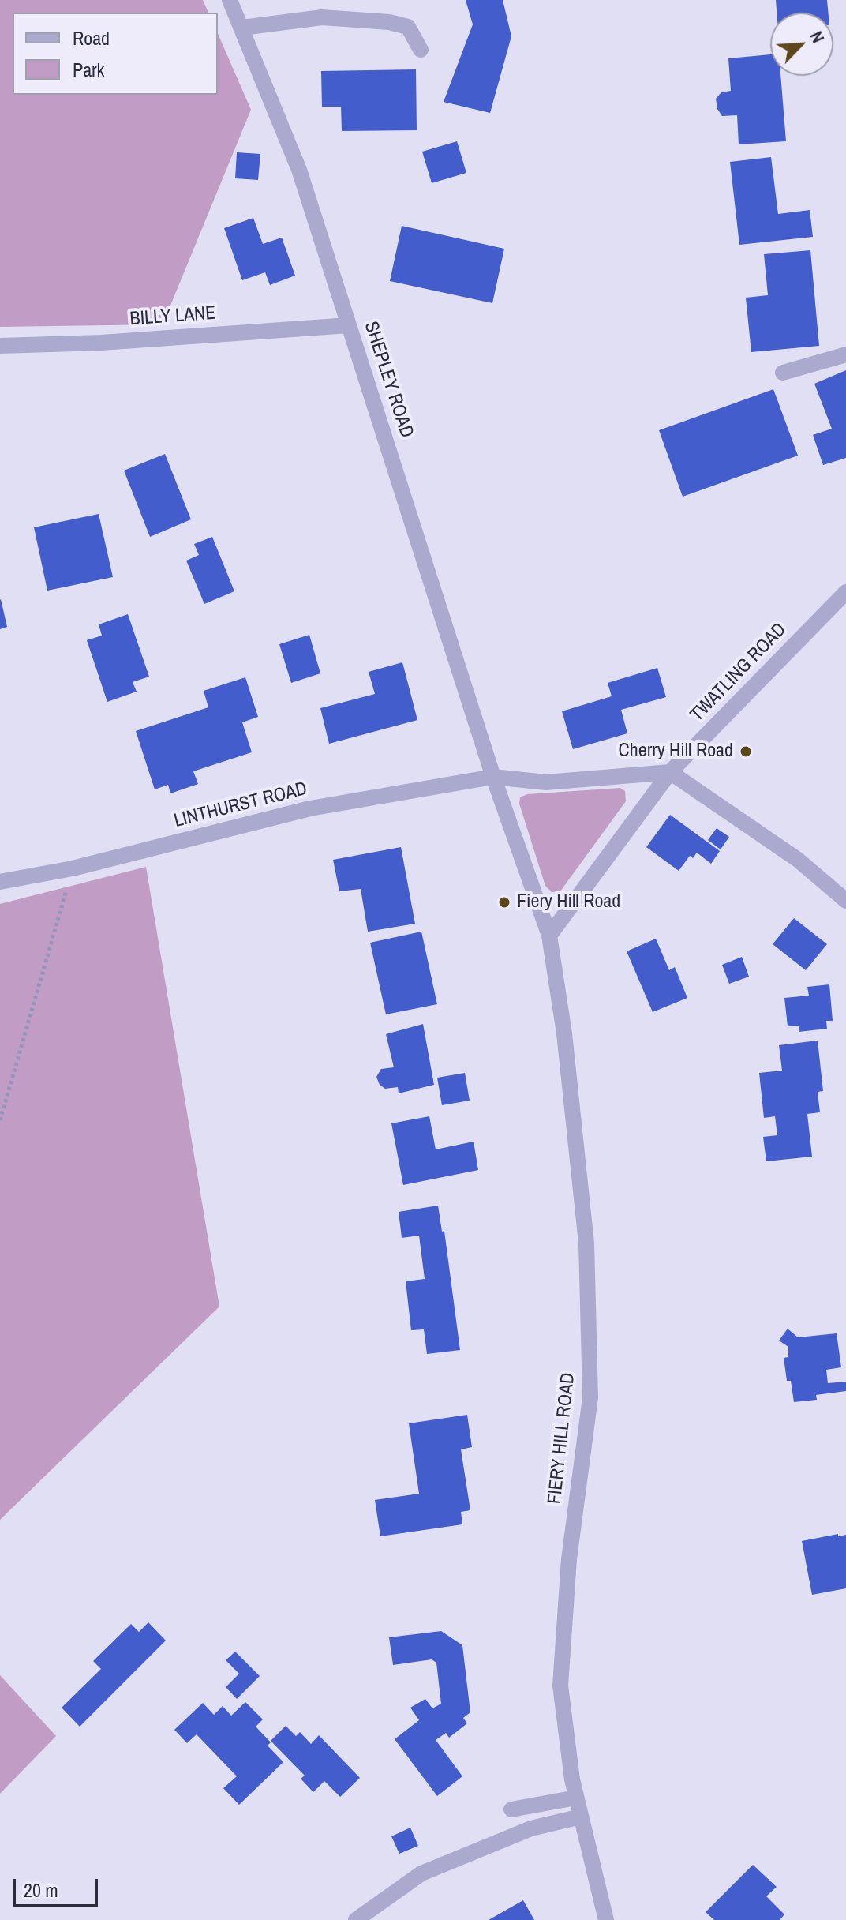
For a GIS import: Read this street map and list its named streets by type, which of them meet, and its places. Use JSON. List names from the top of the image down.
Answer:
{
  "streets": {
    "street": [
      "BILLY LANE",
      "SHEPLEY ROAD",
      "TWATLING ROAD",
      "LINTHURST ROAD",
      "FIERY HILL ROAD"
    ]
  },
  "crossings": [
    ["BILLY LANE", "SHEPLEY ROAD"],
    ["SHEPLEY ROAD", "LINTHURST ROAD"],
    ["SHEPLEY ROAD", "FIERY HILL ROAD"],
    ["TWATLING ROAD", "LINTHURST ROAD"],
    ["TWATLING ROAD", "FIERY HILL ROAD"],
    ["LINTHURST ROAD", "FIERY HILL ROAD"]
  ],
  "places": ["Cherry Hill Road", "Fiery Hill Road"],
  "legend": ["Road", "Park"],
  "scale_bar": "20 m",
  "north": "top right"
}
